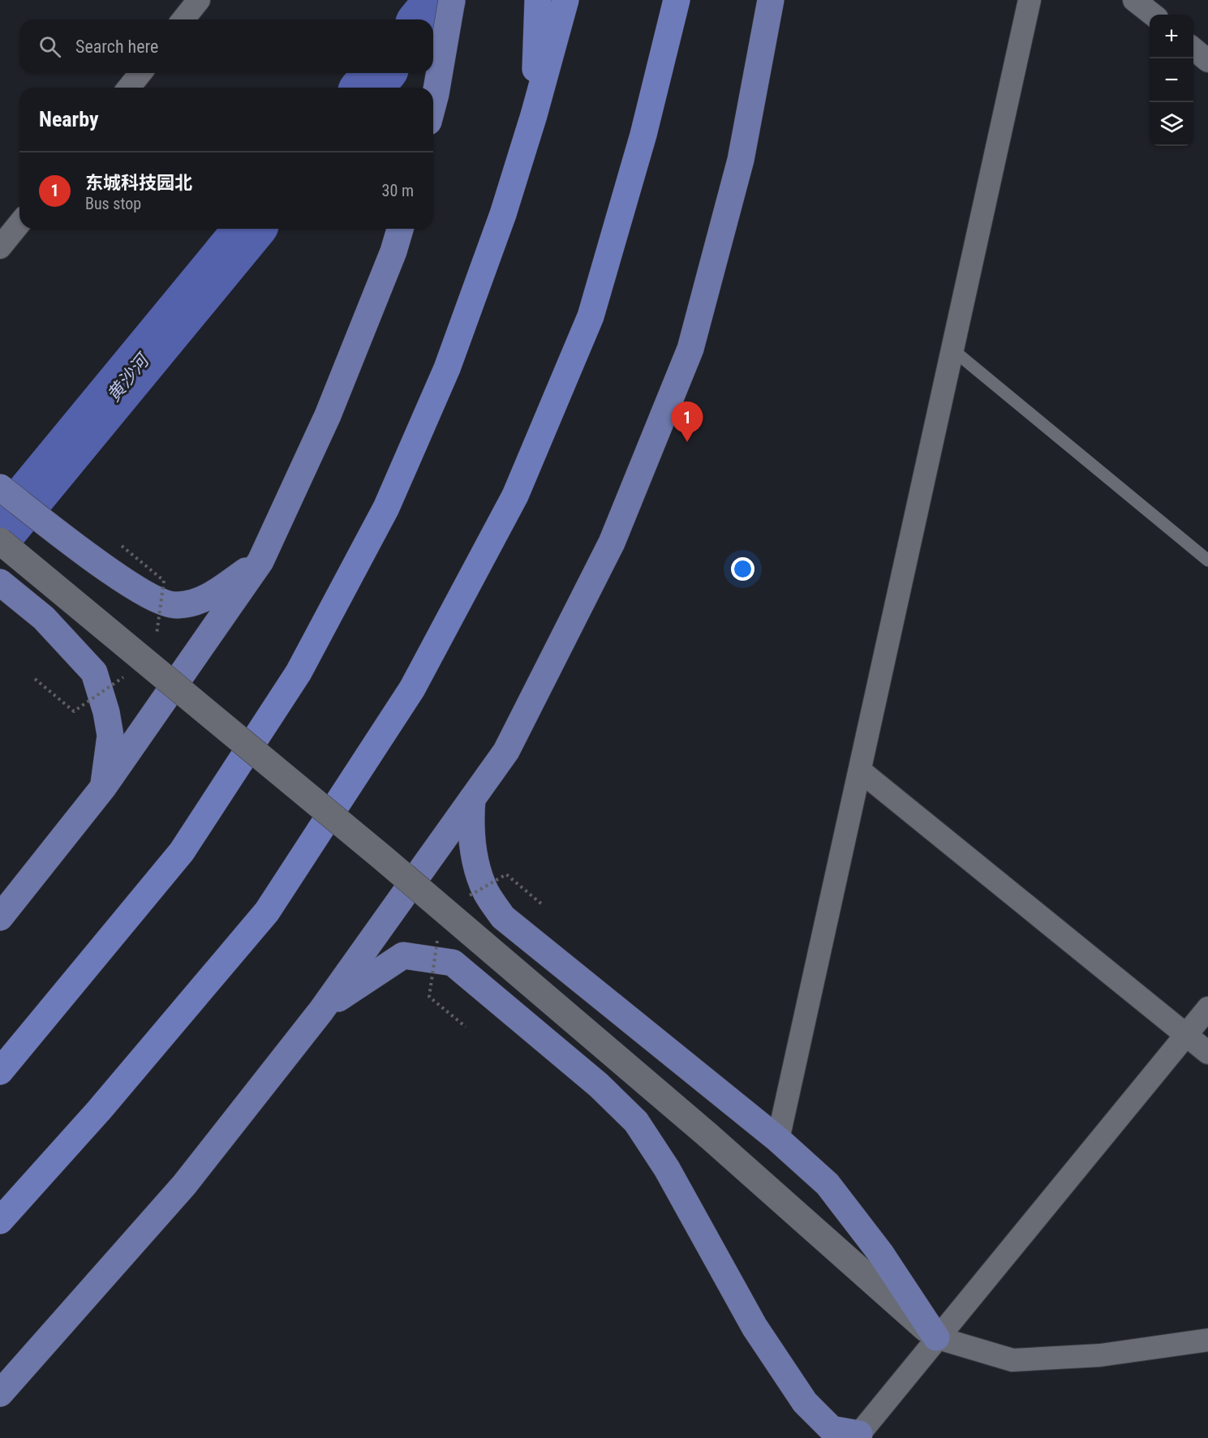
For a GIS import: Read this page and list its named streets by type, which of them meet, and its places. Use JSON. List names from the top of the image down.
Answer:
{
  "water": ["黄沙河"],
  "page": {
    "map_buttons": ["+", "−"],
    "search": "Search here",
    "heading": "Nearby",
    "list": [
      {
        "mark": "1",
        "name": "东城科技园北",
        "note": "Bus stop",
        "value": "30 m"
      }
    ],
    "pins": "1"
  }
}
